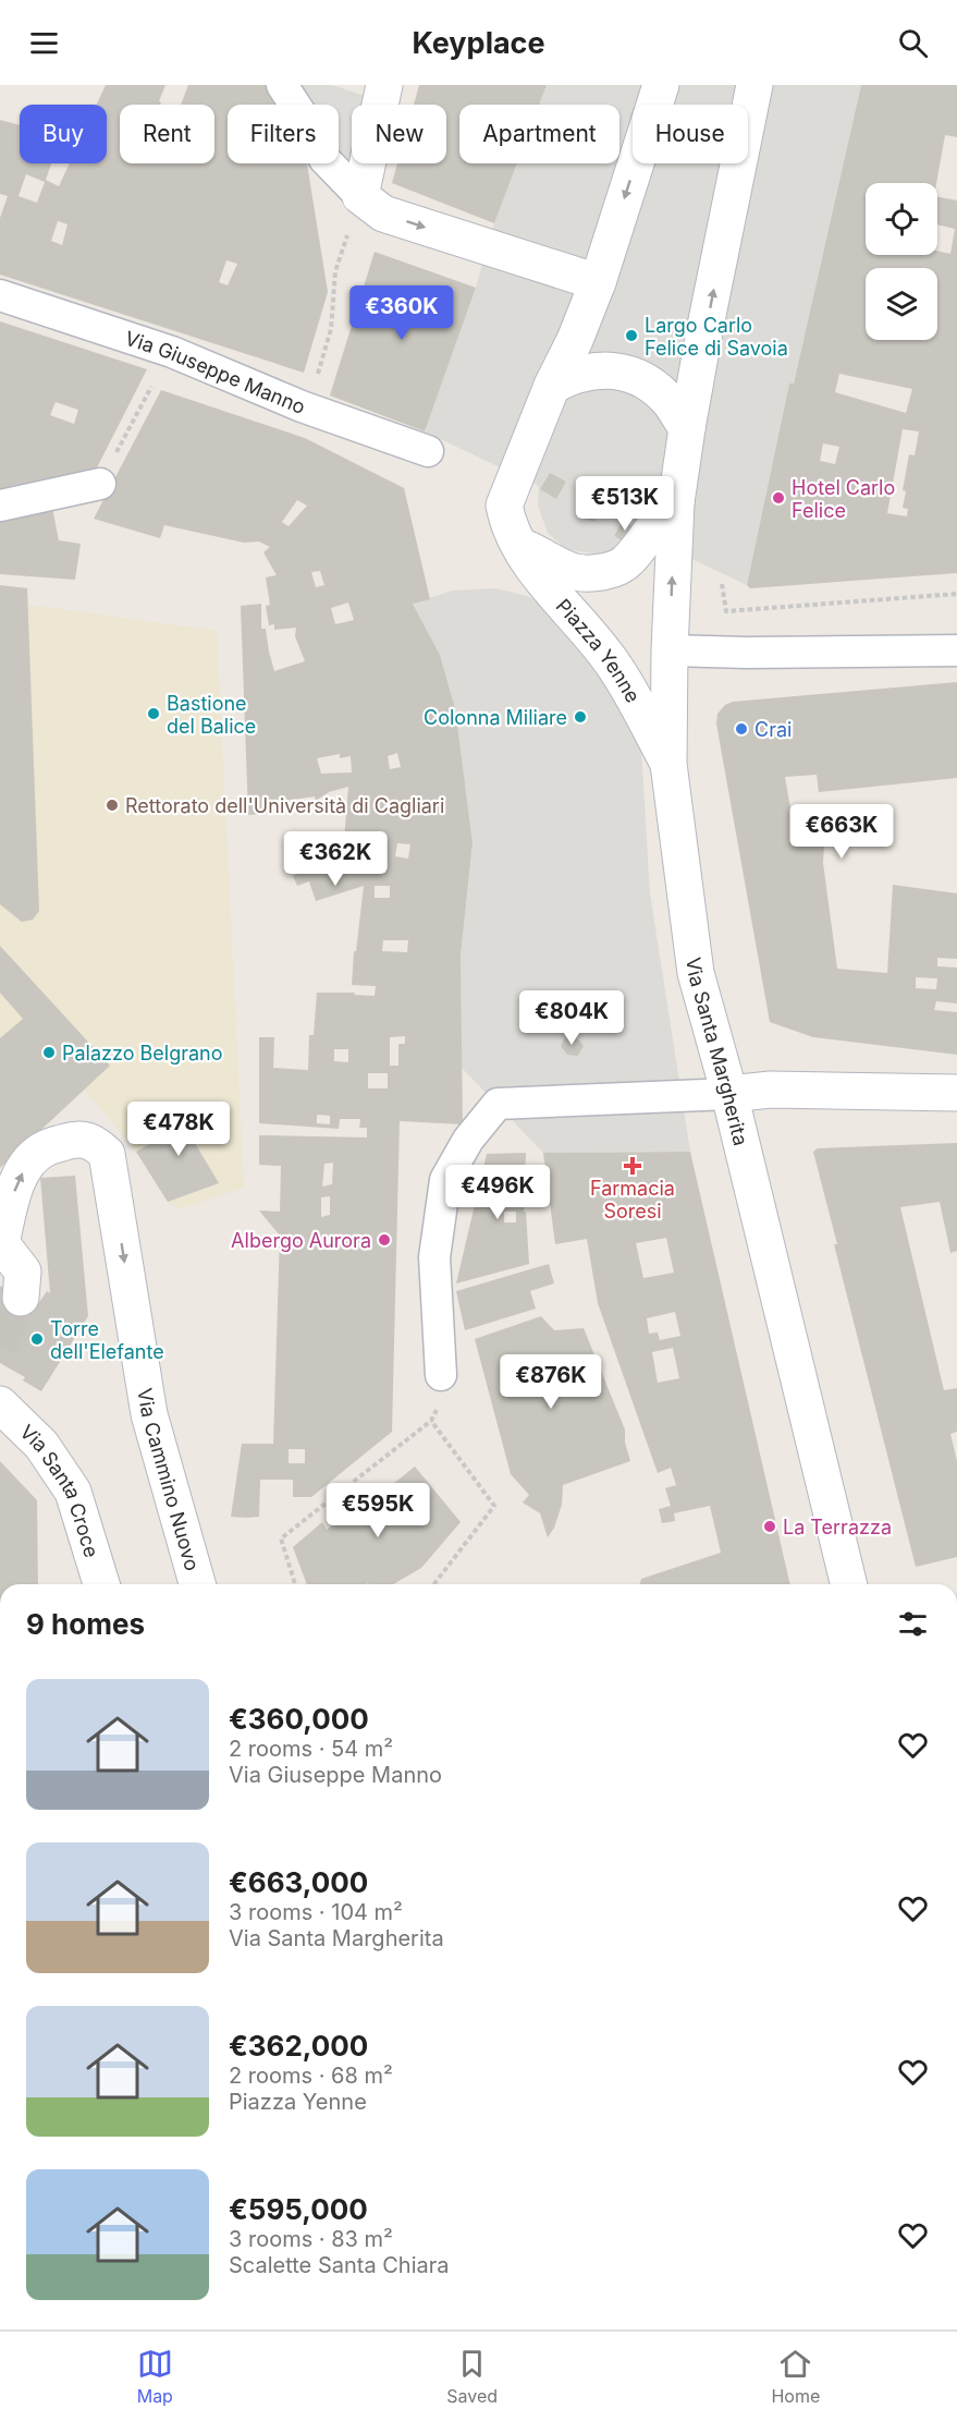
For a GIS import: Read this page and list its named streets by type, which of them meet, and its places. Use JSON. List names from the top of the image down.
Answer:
{
  "streets": {
    "street": [
      "Via Giuseppe Manno",
      "Piazza Yenne",
      "Via Santa Margherita",
      "Via Cammino Nuovo",
      "Via Santa Croce"
    ]
  },
  "crossings": [
    ["Piazza Yenne", "Via Santa Margherita"]
  ],
  "places": {
    "other": [
      "Largo Carlo Felice di Savoia",
      "Hotel Carlo Felice",
      "Bastione del Balice",
      "Colonna Miliare",
      "Crai",
      "Rettorato dell'Università di Cagliari",
      "Palazzo Belgrano",
      "Albergo Aurora",
      "Torre dell'Elefante",
      "La Terrazza"
    ],
    "health": ["Farmacia Soresi"]
  },
  "page": {
    "header": "Keyplace",
    "chip": [
      "Buy",
      "Rent",
      "Filters",
      "New",
      "Apartment",
      "House"
    ],
    "price": [
      "€360K",
      "€513K",
      "€663K",
      "€362K",
      "€804K",
      "€478K",
      "€496K",
      "€876K",
      "€595K"
    ],
    "heading": "9 homes",
    "list": [
      {
        "name": "€360,000",
        "note": "2 rooms · 54 m² · Via Giuseppe Manno"
      },
      {
        "name": "€663,000",
        "note": "3 rooms · 104 m² · Via Santa Margherita"
      },
      {
        "name": "€362,000",
        "note": "2 rooms · 68 m² · Piazza Yenne"
      },
      {
        "name": "€595,000",
        "note": "3 rooms · 83 m² · Scalette Santa Chiara"
      }
    ],
    "tabs": ["Map", "Saved", "Home"]
  }
}
